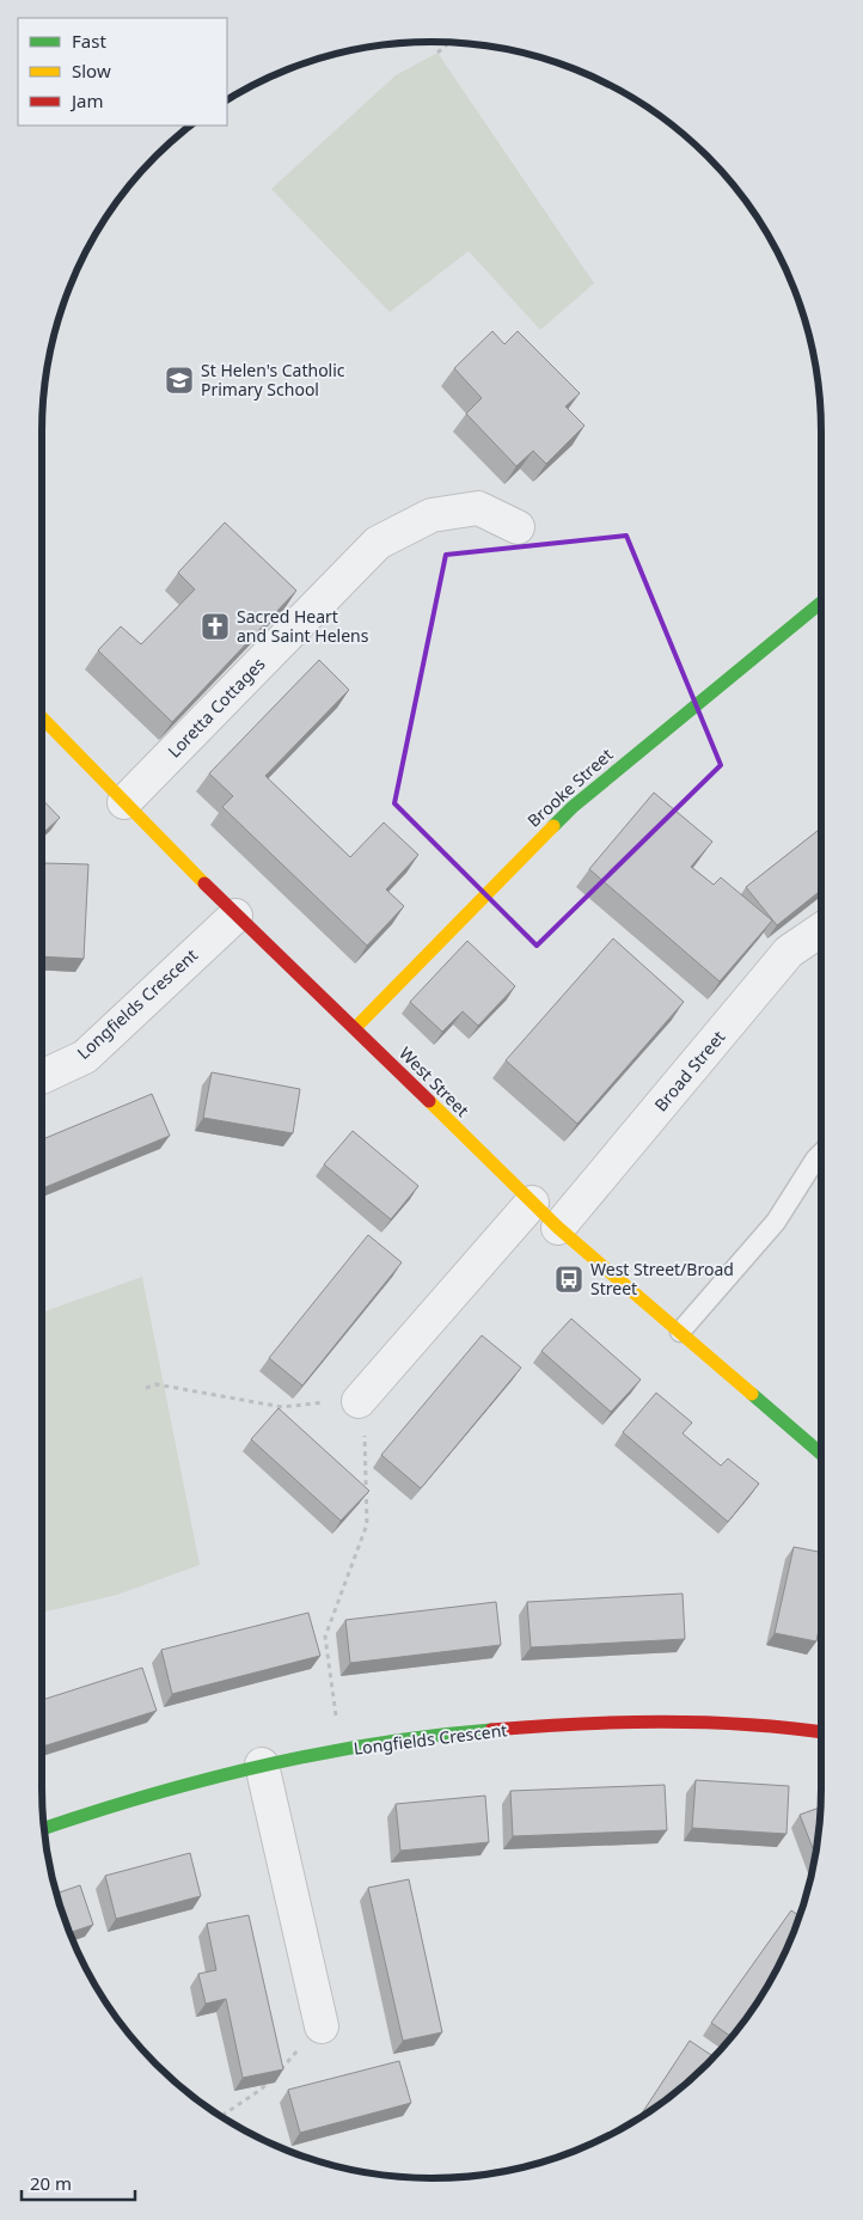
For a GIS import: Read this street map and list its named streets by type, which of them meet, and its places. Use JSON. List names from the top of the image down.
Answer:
{
  "streets": {
    "street": [
      "Loretta Cottages",
      "Brooke Street",
      "Longfields Crescent",
      "Broad Street",
      "West Street"
    ]
  },
  "crossings": [
    ["Loretta Cottages", "West Street"],
    ["Brooke Street", "West Street"],
    ["Longfields Crescent", "West Street"],
    ["Broad Street", "West Street"]
  ],
  "places": {
    "school or university": ["St Helen's Catholic Primary School"],
    "church": ["Sacred Heart and Saint Helens"],
    "bus stop": ["West Street/Broad Street"]
  },
  "legend": ["Fast", "Slow", "Jam"],
  "scale_bar": "20 m"
}
